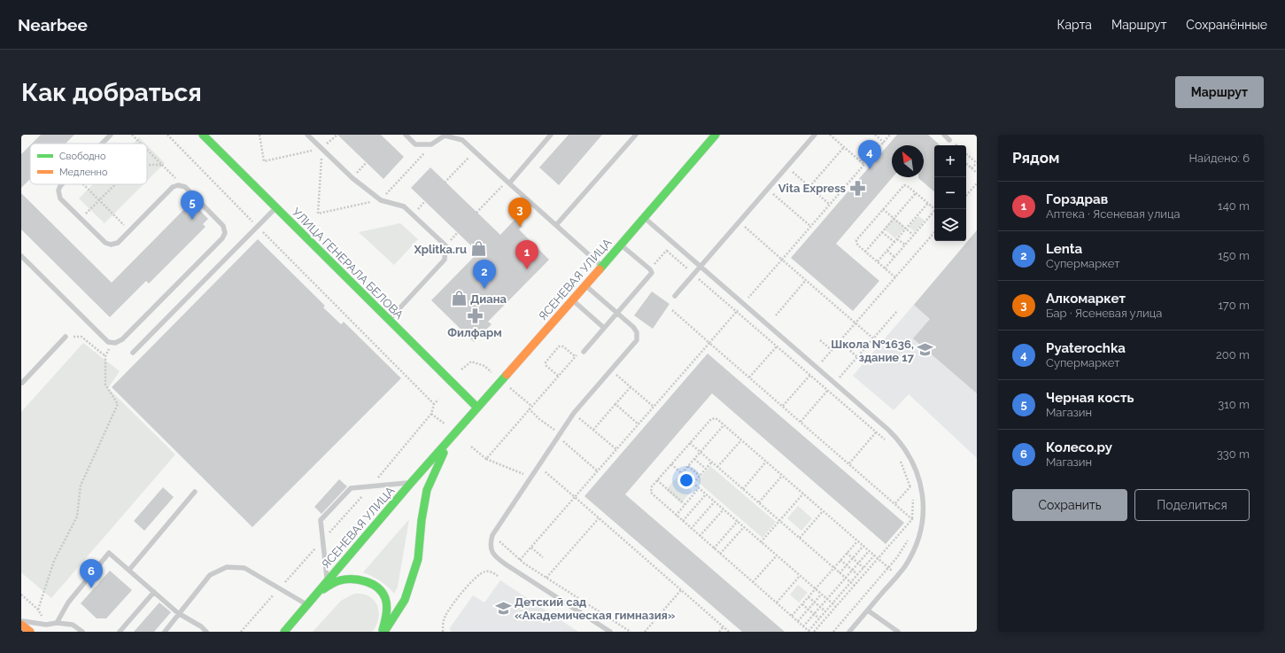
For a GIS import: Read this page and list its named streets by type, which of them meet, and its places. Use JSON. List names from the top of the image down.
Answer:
{
  "streets": {
    "main road": ["УЛИЦА ГЕНЕРАЛА БЕЛОВА", "ЯСЕНЕВАЯ УЛИЦА"]
  },
  "crossings": [
    ["УЛИЦА ГЕНЕРАЛА БЕЛОВА", "ЯСЕНЕВАЯ УЛИЦА"]
  ],
  "places": {
    "pharmacy": ["Vita Express", "Филфарм"],
    "shop": ["Xplitka.ru", "Диана"],
    "school or university": ["Школа №1636, здание 17", "Детский сад «Академическая гимназия»"]
  },
  "legend": ["Свободно", "Медленно"],
  "north": "top left",
  "page": {
    "header": "Nearbee",
    "nav": ["Карта", "Маршрут", "Сохранённые"],
    "buttons": [
      "Маршрут",
      ["Сохранить", "Поделиться"]
    ],
    "title": "Как добраться",
    "heading": ["Рядом", "Найдено: 6"],
    "pins": [
      "4",
      "5",
      "3",
      "1",
      "2",
      "6"
    ],
    "map_buttons": ["+", "−"],
    "list": [
      {
        "mark": "1",
        "name": "Горздрав",
        "note": "Аптека · Ясеневая улица",
        "value": "140 m"
      },
      {
        "mark": "2",
        "name": "Lenta",
        "note": "Супермаркет",
        "value": "150 m"
      },
      {
        "mark": "3",
        "name": "Алкомаркет",
        "note": "Бар · Ясеневая улица",
        "value": "170 m"
      },
      {
        "mark": "4",
        "name": "Pyaterochka",
        "note": "Супермаркет",
        "value": "200 m"
      },
      {
        "mark": "5",
        "name": "Черная кость",
        "note": "Магазин",
        "value": "310 m"
      },
      {
        "mark": "6",
        "name": "Колесо.ру",
        "note": "Магазин",
        "value": "330 m"
      }
    ]
  }
}
